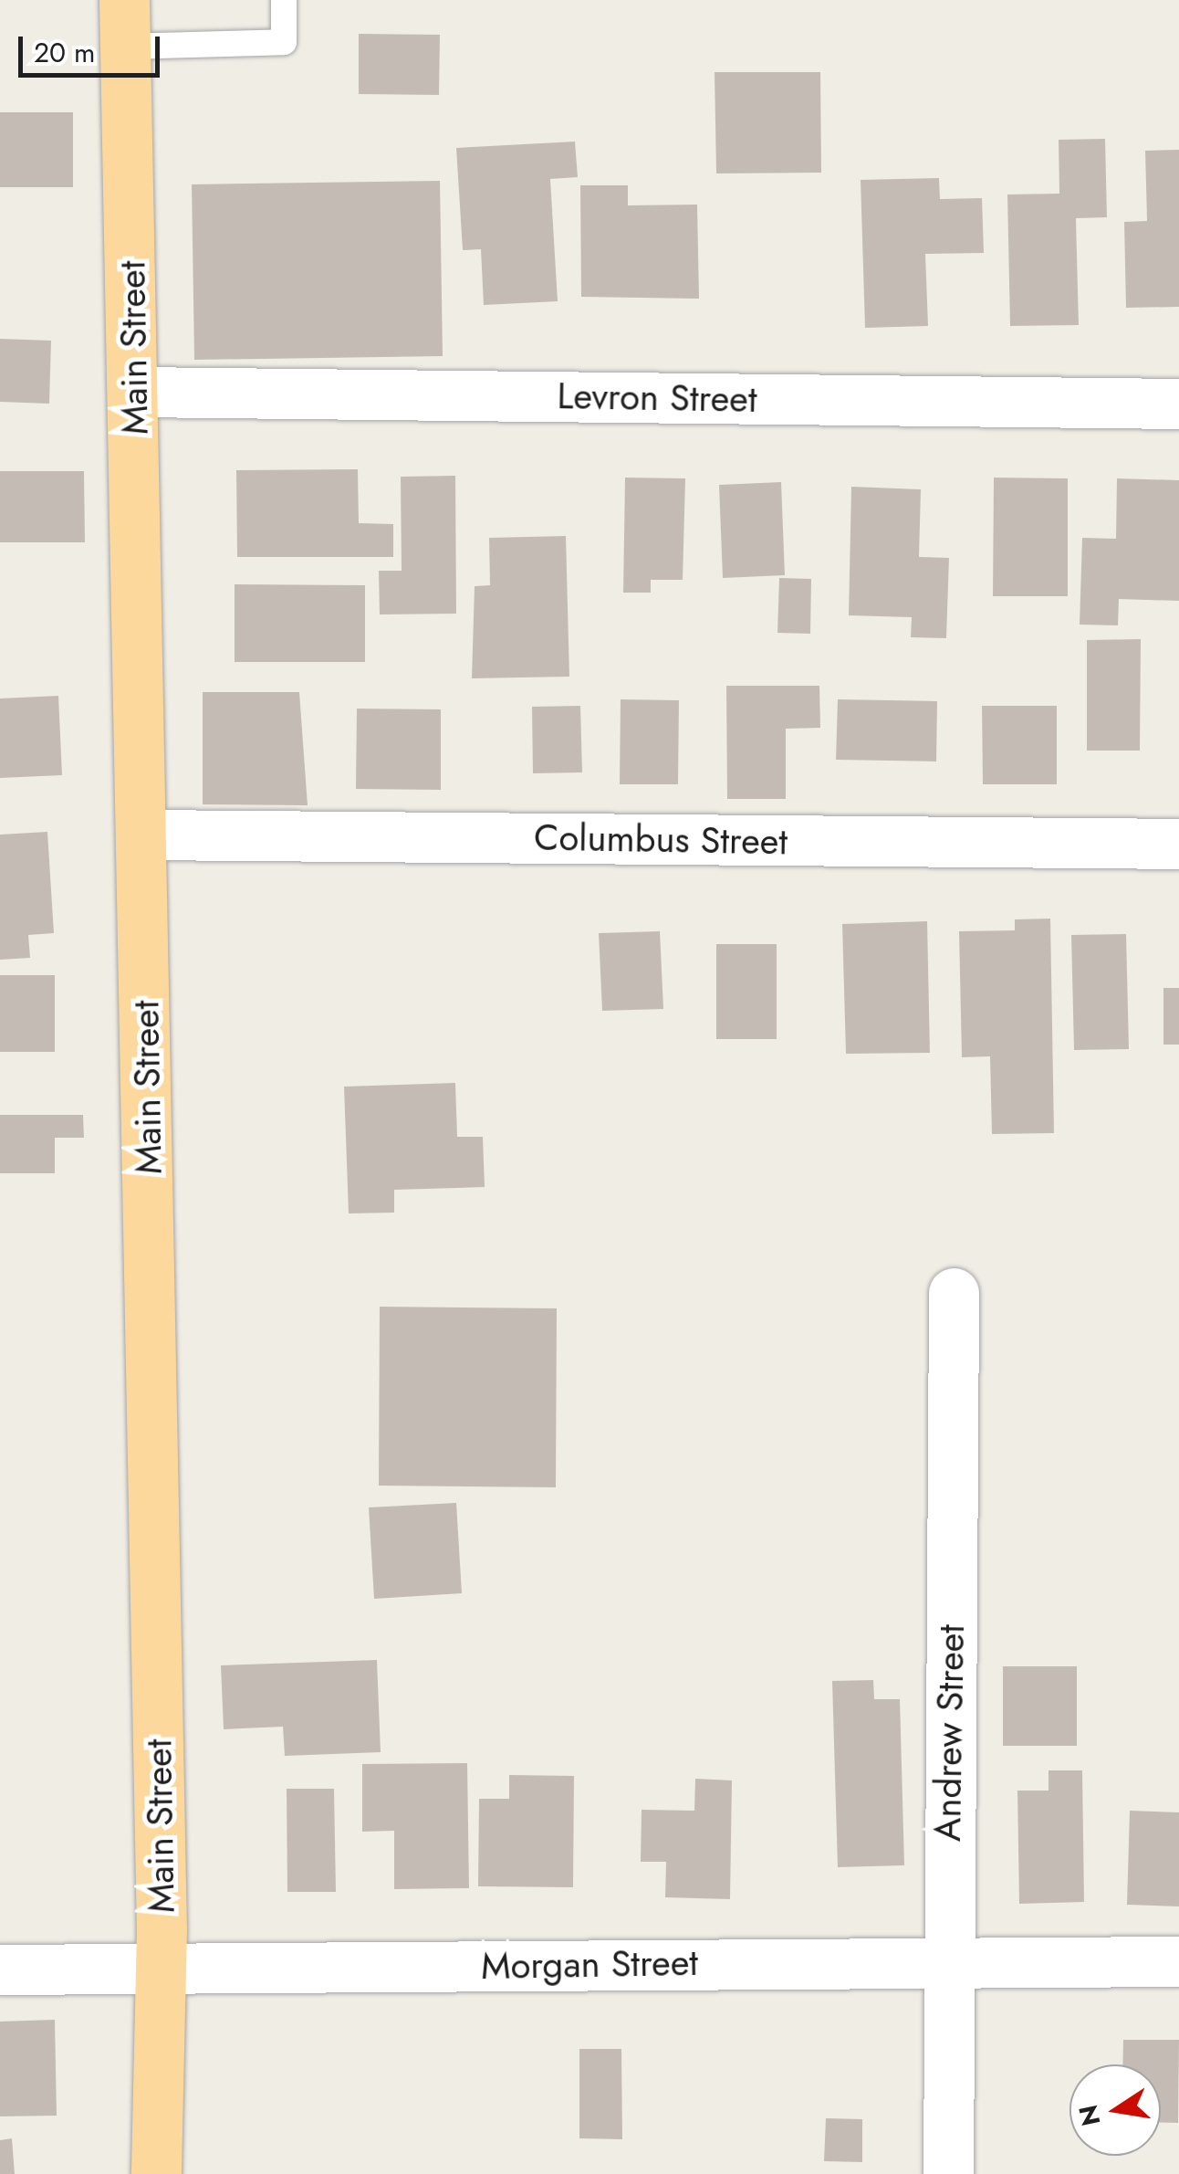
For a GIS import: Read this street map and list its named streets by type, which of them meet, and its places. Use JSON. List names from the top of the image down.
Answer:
{
  "streets": {
    "main road": ["Main Street"],
    "street": [
      "Levron Street",
      "Columbus Street",
      "Andrew Street",
      "Morgan Street"
    ]
  },
  "crossings": [
    ["Main Street", "Levron Street"],
    ["Main Street", "Columbus Street"],
    ["Main Street", "Morgan Street"],
    ["Andrew Street", "Morgan Street"]
  ],
  "scale_bar": "20 m",
  "north": "left"
}
